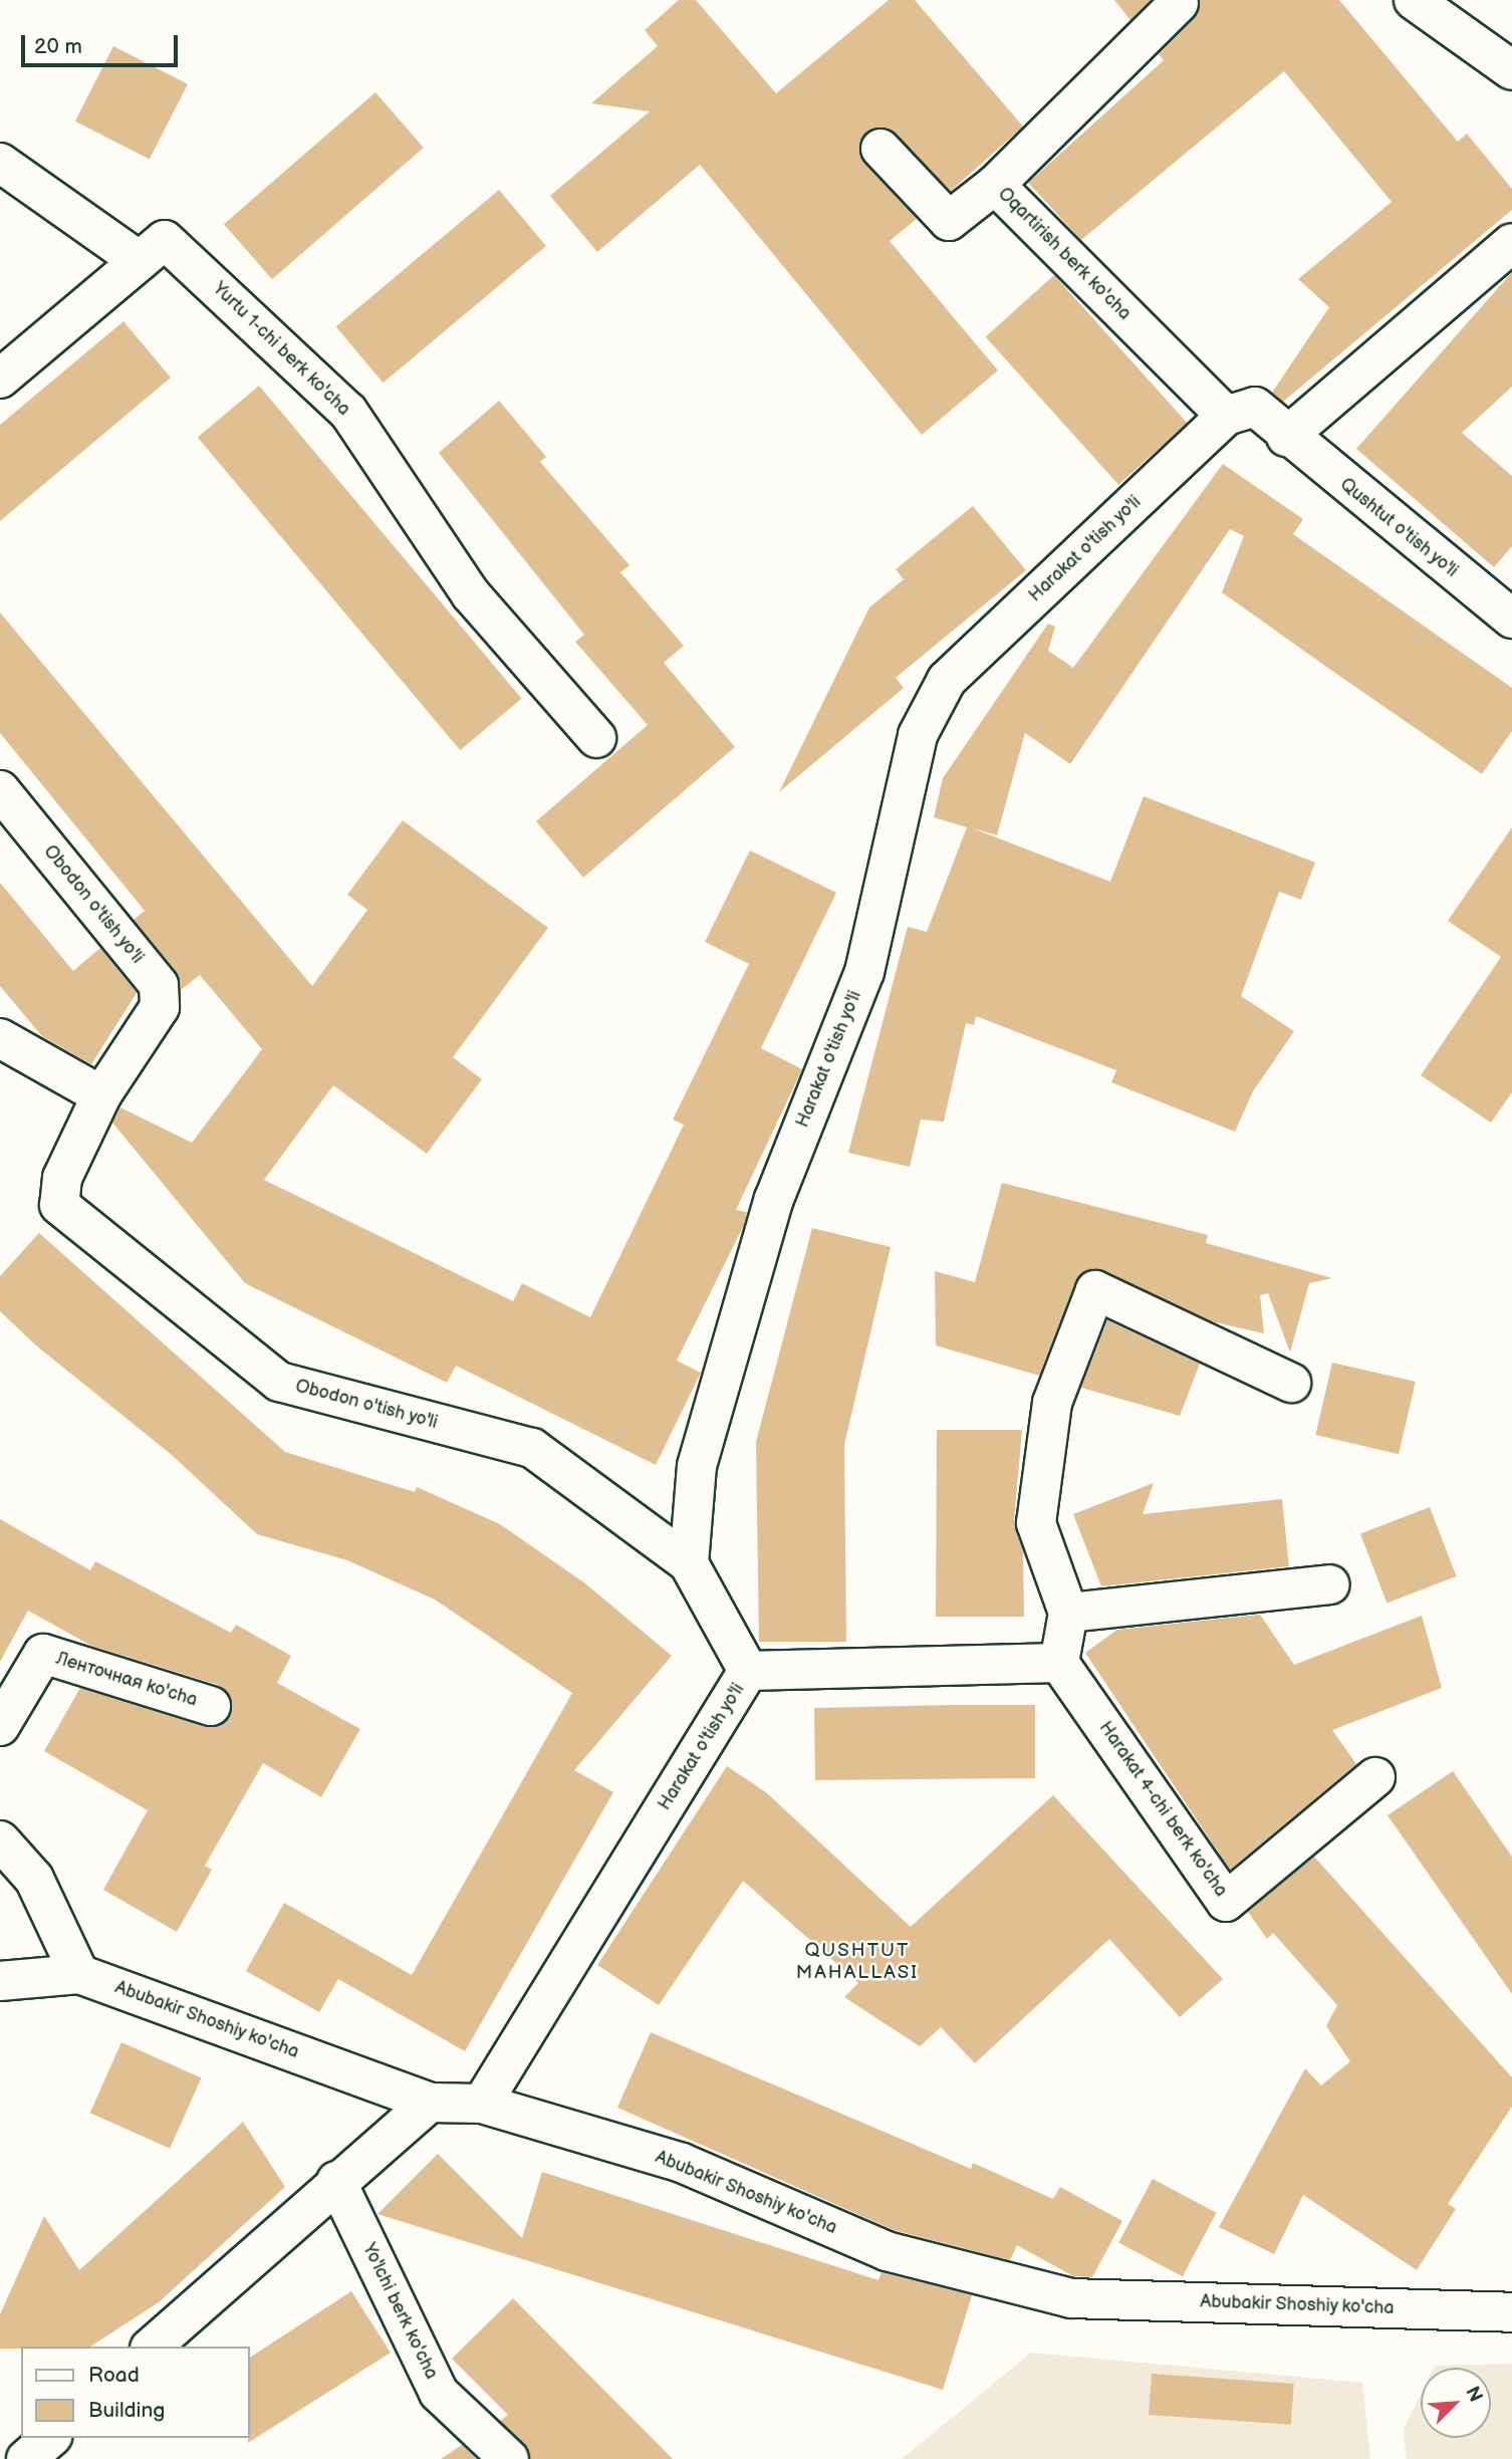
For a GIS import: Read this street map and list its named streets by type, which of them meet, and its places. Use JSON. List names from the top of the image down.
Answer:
{
  "streets": {
    "street": [
      "Oqartirish berk ko'cha",
      "Yurtu 1-chi berk ko'cha",
      "Qushtut o'tish yo'li",
      "Harakat o'tish yo'li",
      "Obodon o'tish yo'li",
      "Ленточная ko'cha",
      "Harakat 4-chi berk ko'cha",
      "Abubakir Shoshiy ko'cha",
      "Yo'lchi berk ko'cha"
    ]
  },
  "crossings": [
    ["Oqartirish berk ko'cha", "Harakat o'tish yo'li"],
    ["Harakat o'tish yo'li", "Obodon o'tish yo'li"],
    ["Harakat o'tish yo'li", "Abubakir Shoshiy ko'cha"]
  ],
  "districts": ["QUSHTUT MAHALLASI"],
  "legend": ["Road", "Building"],
  "scale_bar": "20 m",
  "north": "top right"
}
